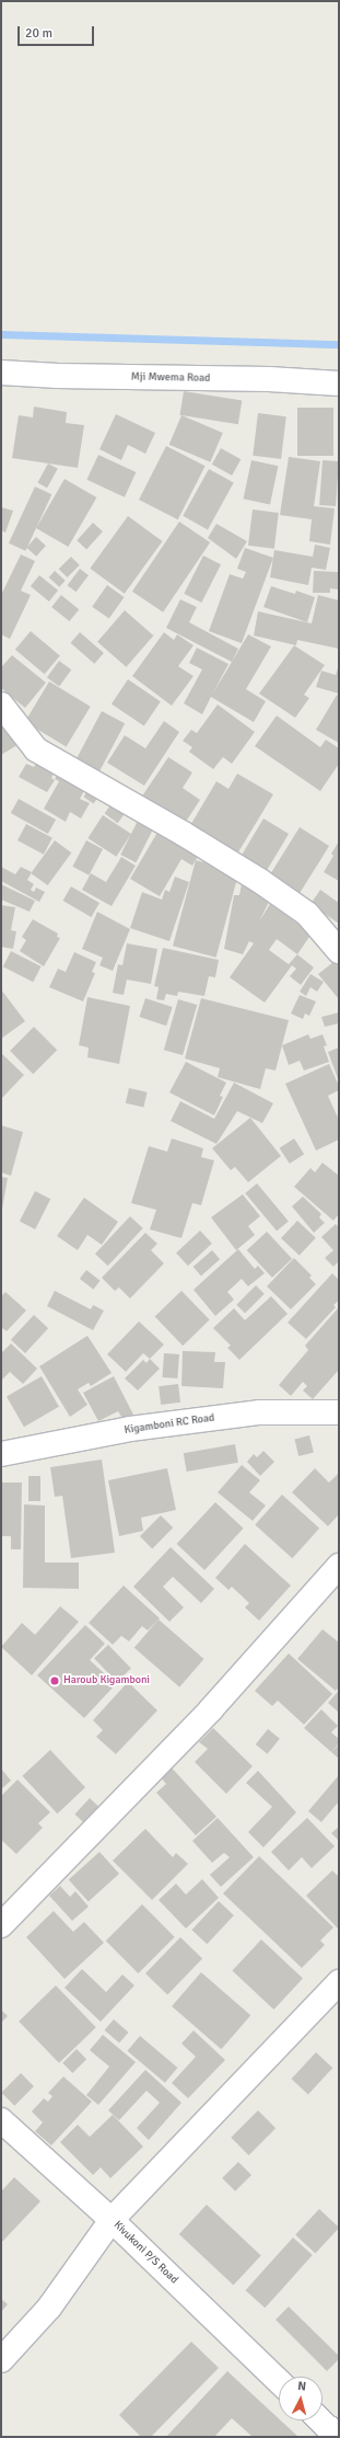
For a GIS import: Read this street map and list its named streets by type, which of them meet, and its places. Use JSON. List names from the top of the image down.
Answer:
{
  "streets": {
    "street": ["Mji Mwema Road", "Kigamboni RC Road", "Kivukoni P/S Road"]
  },
  "places": ["Haroub Kigamboni"],
  "scale_bar": "20 m",
  "north": "top"
}
